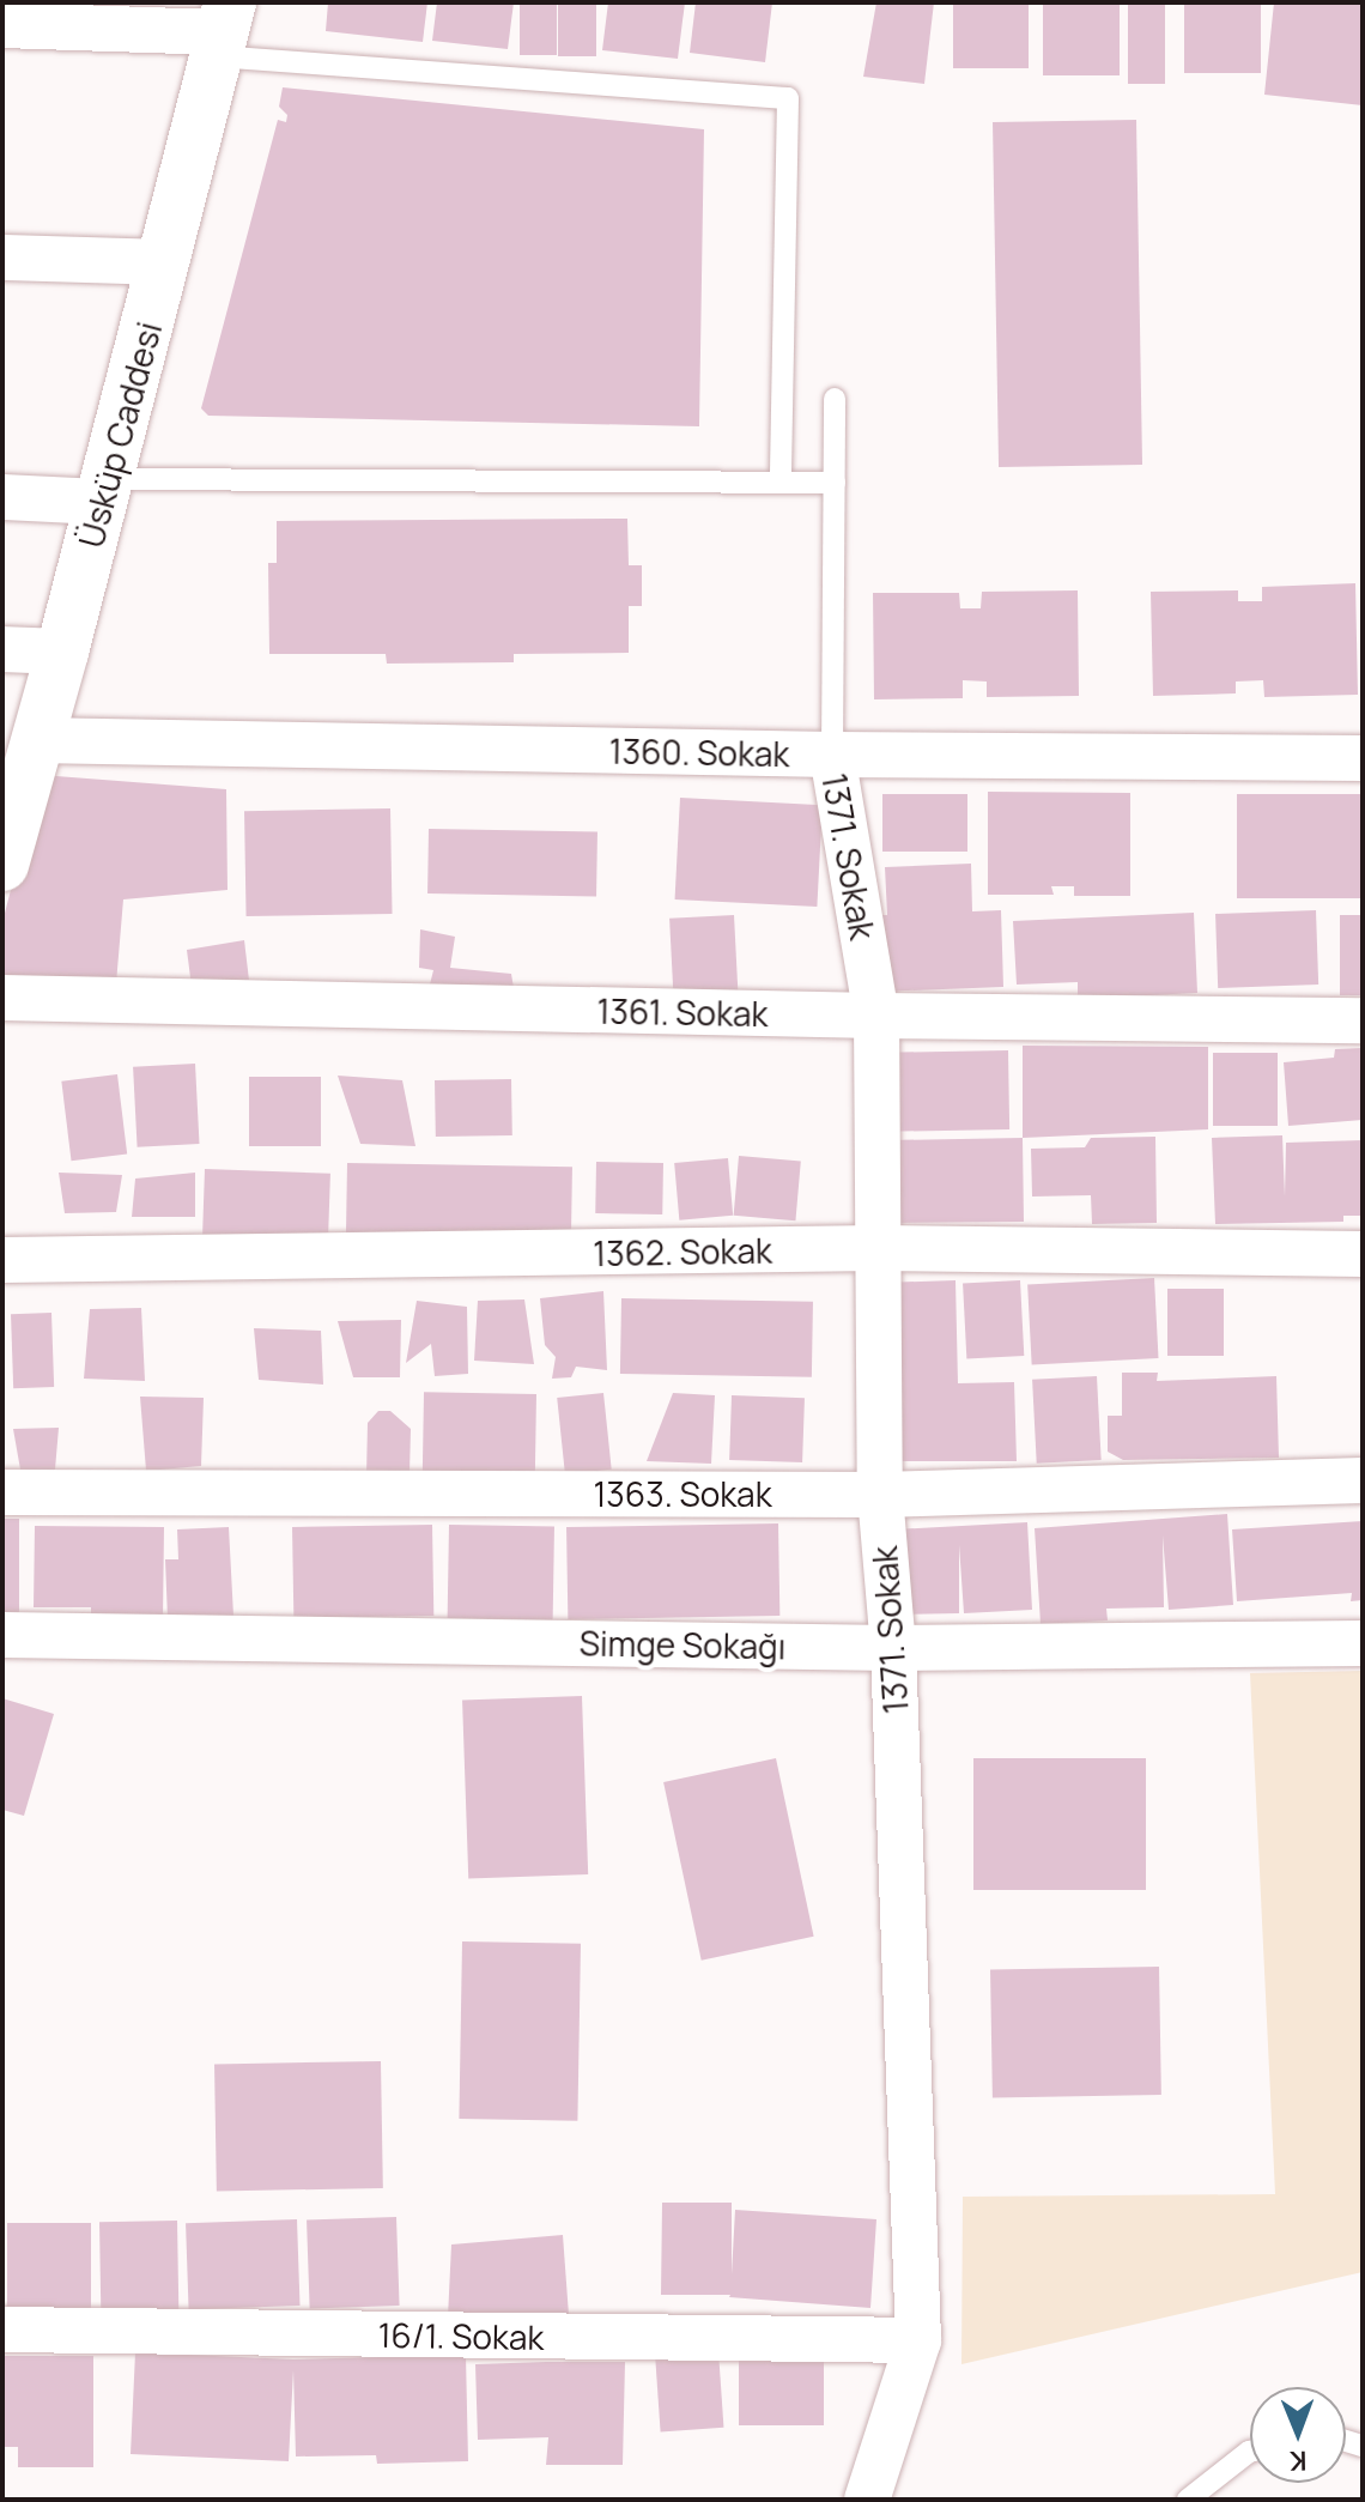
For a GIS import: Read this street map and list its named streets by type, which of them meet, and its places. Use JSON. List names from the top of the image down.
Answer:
{
  "streets": {
    "street": [
      "Üsküp Caddesi",
      "1360. Sokak",
      "1371. Sokak",
      "1361. Sokak",
      "1362. Sokak",
      "1363. Sokak",
      "Simge Sokağı",
      "16/1. Sokak"
    ]
  },
  "crossings": [
    ["Üsküp Caddesi", "1360. Sokak"],
    ["1360. Sokak", "1371. Sokak"],
    ["1371. Sokak", "1361. Sokak"],
    ["1371. Sokak", "1362. Sokak"],
    ["1371. Sokak", "1363. Sokak"],
    ["1371. Sokak", "Simge Sokağı"],
    ["1371. Sokak", "16/1. Sokak"]
  ],
  "north": "bottom"
}
